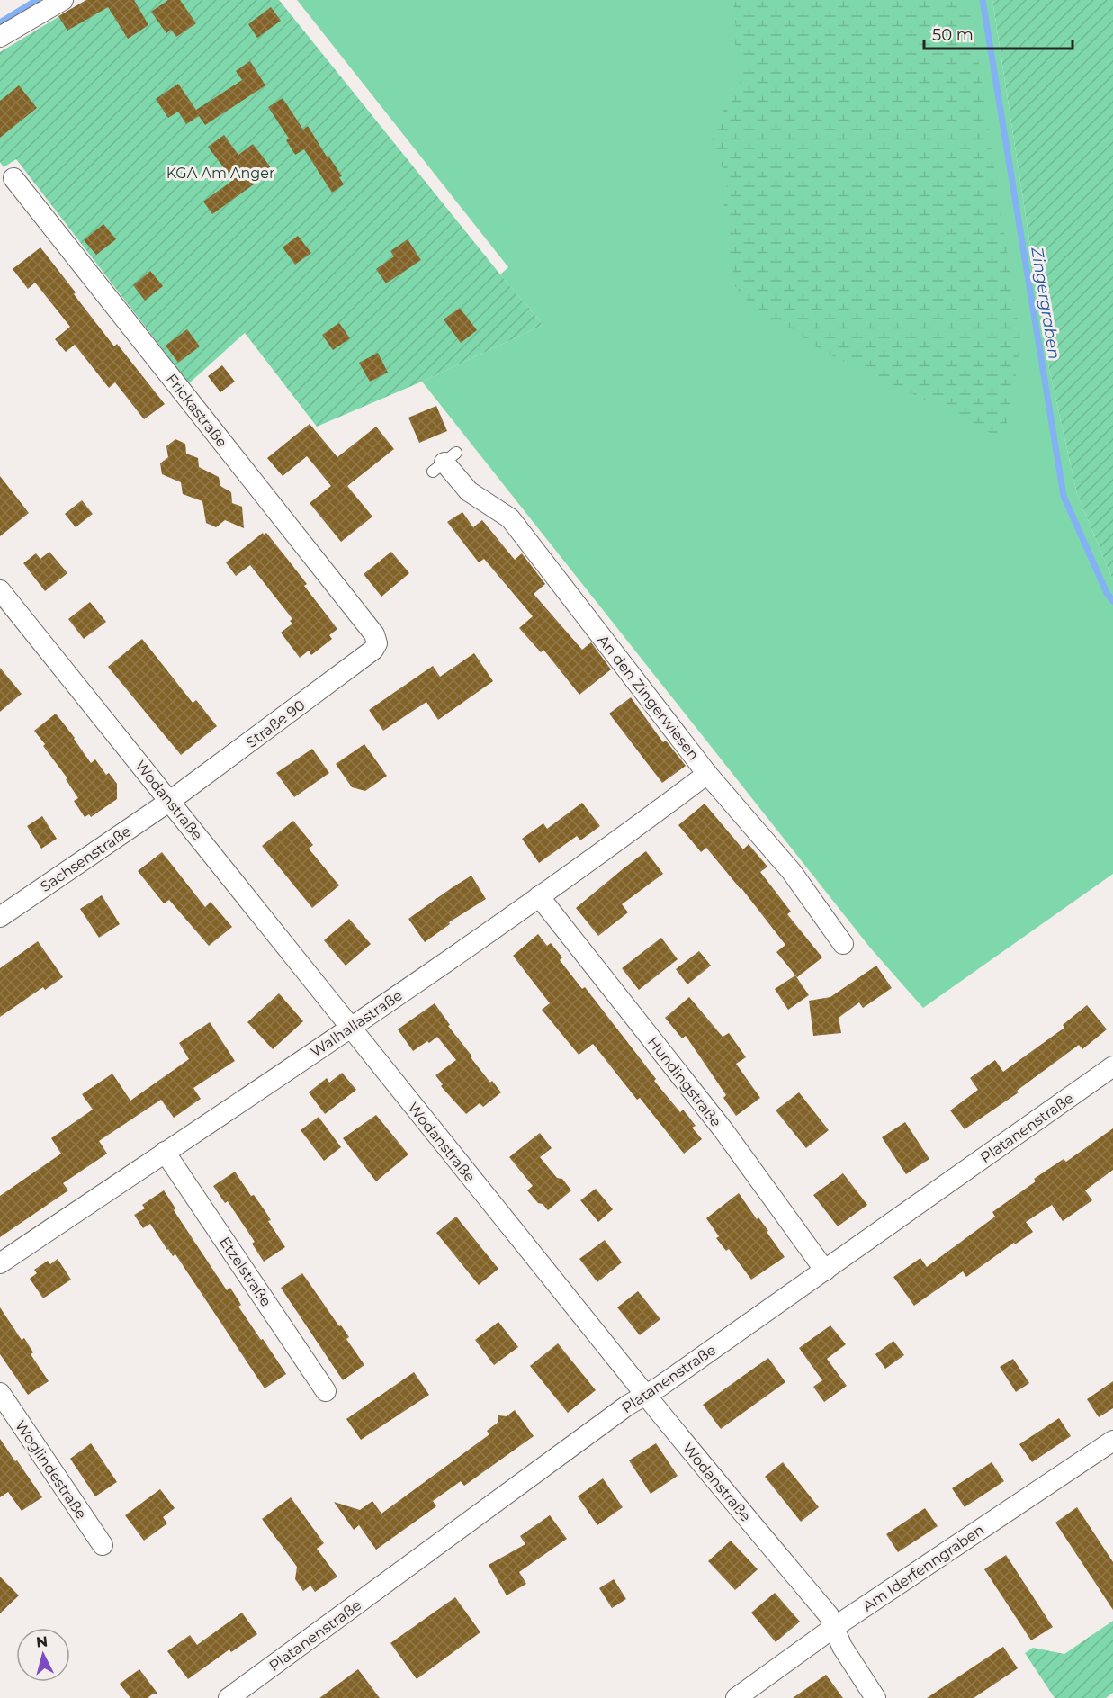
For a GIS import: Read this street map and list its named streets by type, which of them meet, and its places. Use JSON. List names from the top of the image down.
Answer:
{
  "streets": {
    "street": [
      "Frickastraße",
      "An den Zingerwiesen",
      "Straße 90",
      "Wodanstraße",
      "Sachsenstraße",
      "Walhallastraße",
      "Hundingstraße",
      "Platanenstraße",
      "Etzelstraße",
      "Woglindestraße",
      "Am Iderfenngraben"
    ]
  },
  "crossings": [
    ["Frickastraße", "Straße 90"],
    ["An den Zingerwiesen", "Walhallastraße"],
    ["Straße 90", "Wodanstraße"],
    ["Straße 90", "Sachsenstraße"],
    ["Wodanstraße", "Sachsenstraße"],
    ["Wodanstraße", "Walhallastraße"],
    ["Wodanstraße", "Platanenstraße"],
    ["Wodanstraße", "Am Iderfenngraben"],
    ["Walhallastraße", "Hundingstraße"],
    ["Walhallastraße", "Etzelstraße"],
    ["Hundingstraße", "Platanenstraße"]
  ],
  "water": ["Zingergraben"],
  "parks": ["KGA Am Anger"],
  "scale_bar": "50 m",
  "north": "top"
}
